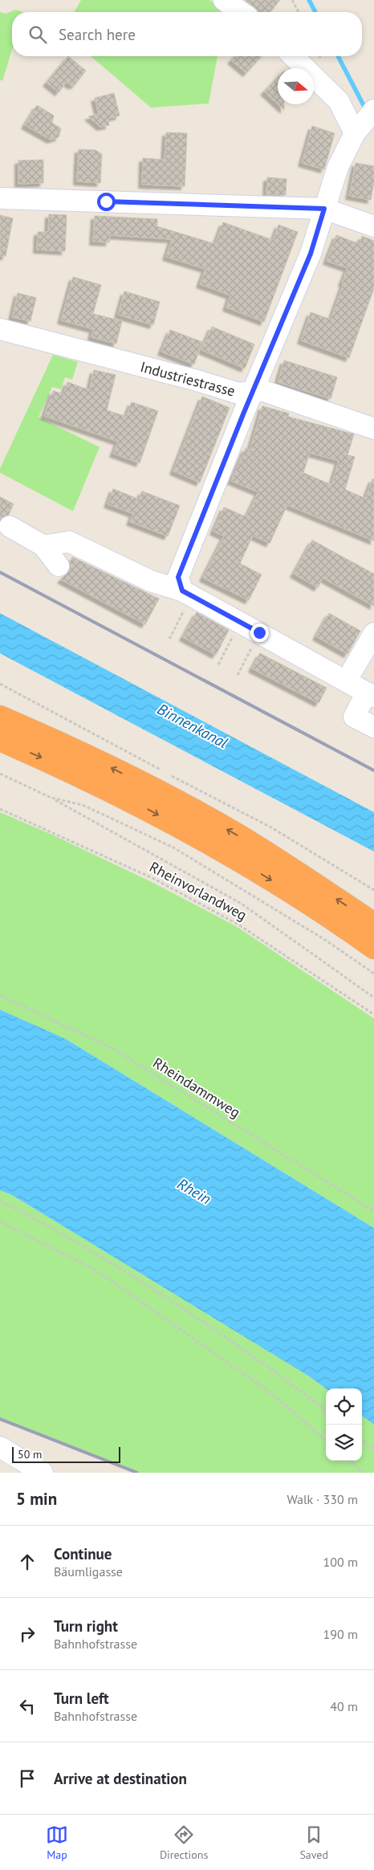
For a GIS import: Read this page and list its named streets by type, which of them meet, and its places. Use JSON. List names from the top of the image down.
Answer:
{
  "streets": {
    "street": ["Industriestrasse"],
    "path": ["Rheinvorlandweg", "Rheindammweg"]
  },
  "water": ["Binnenkanal", "Rhein"],
  "scale_bar": "50 m",
  "north": "right",
  "page": {
    "search": "Search here",
    "scale": "50 m",
    "heading": ["5 min", "Walk · 330 m"],
    "list": [
      ["Continue", "Bäumligasse", "100 m"],
      ["Turn right", "Bahnhofstrasse", "190 m"],
      ["Turn left", "Bahnhofstrasse", "40 m"],
      "Arrive at destination"
    ],
    "nav": ["Map", "Directions", "Saved"]
  }
}
